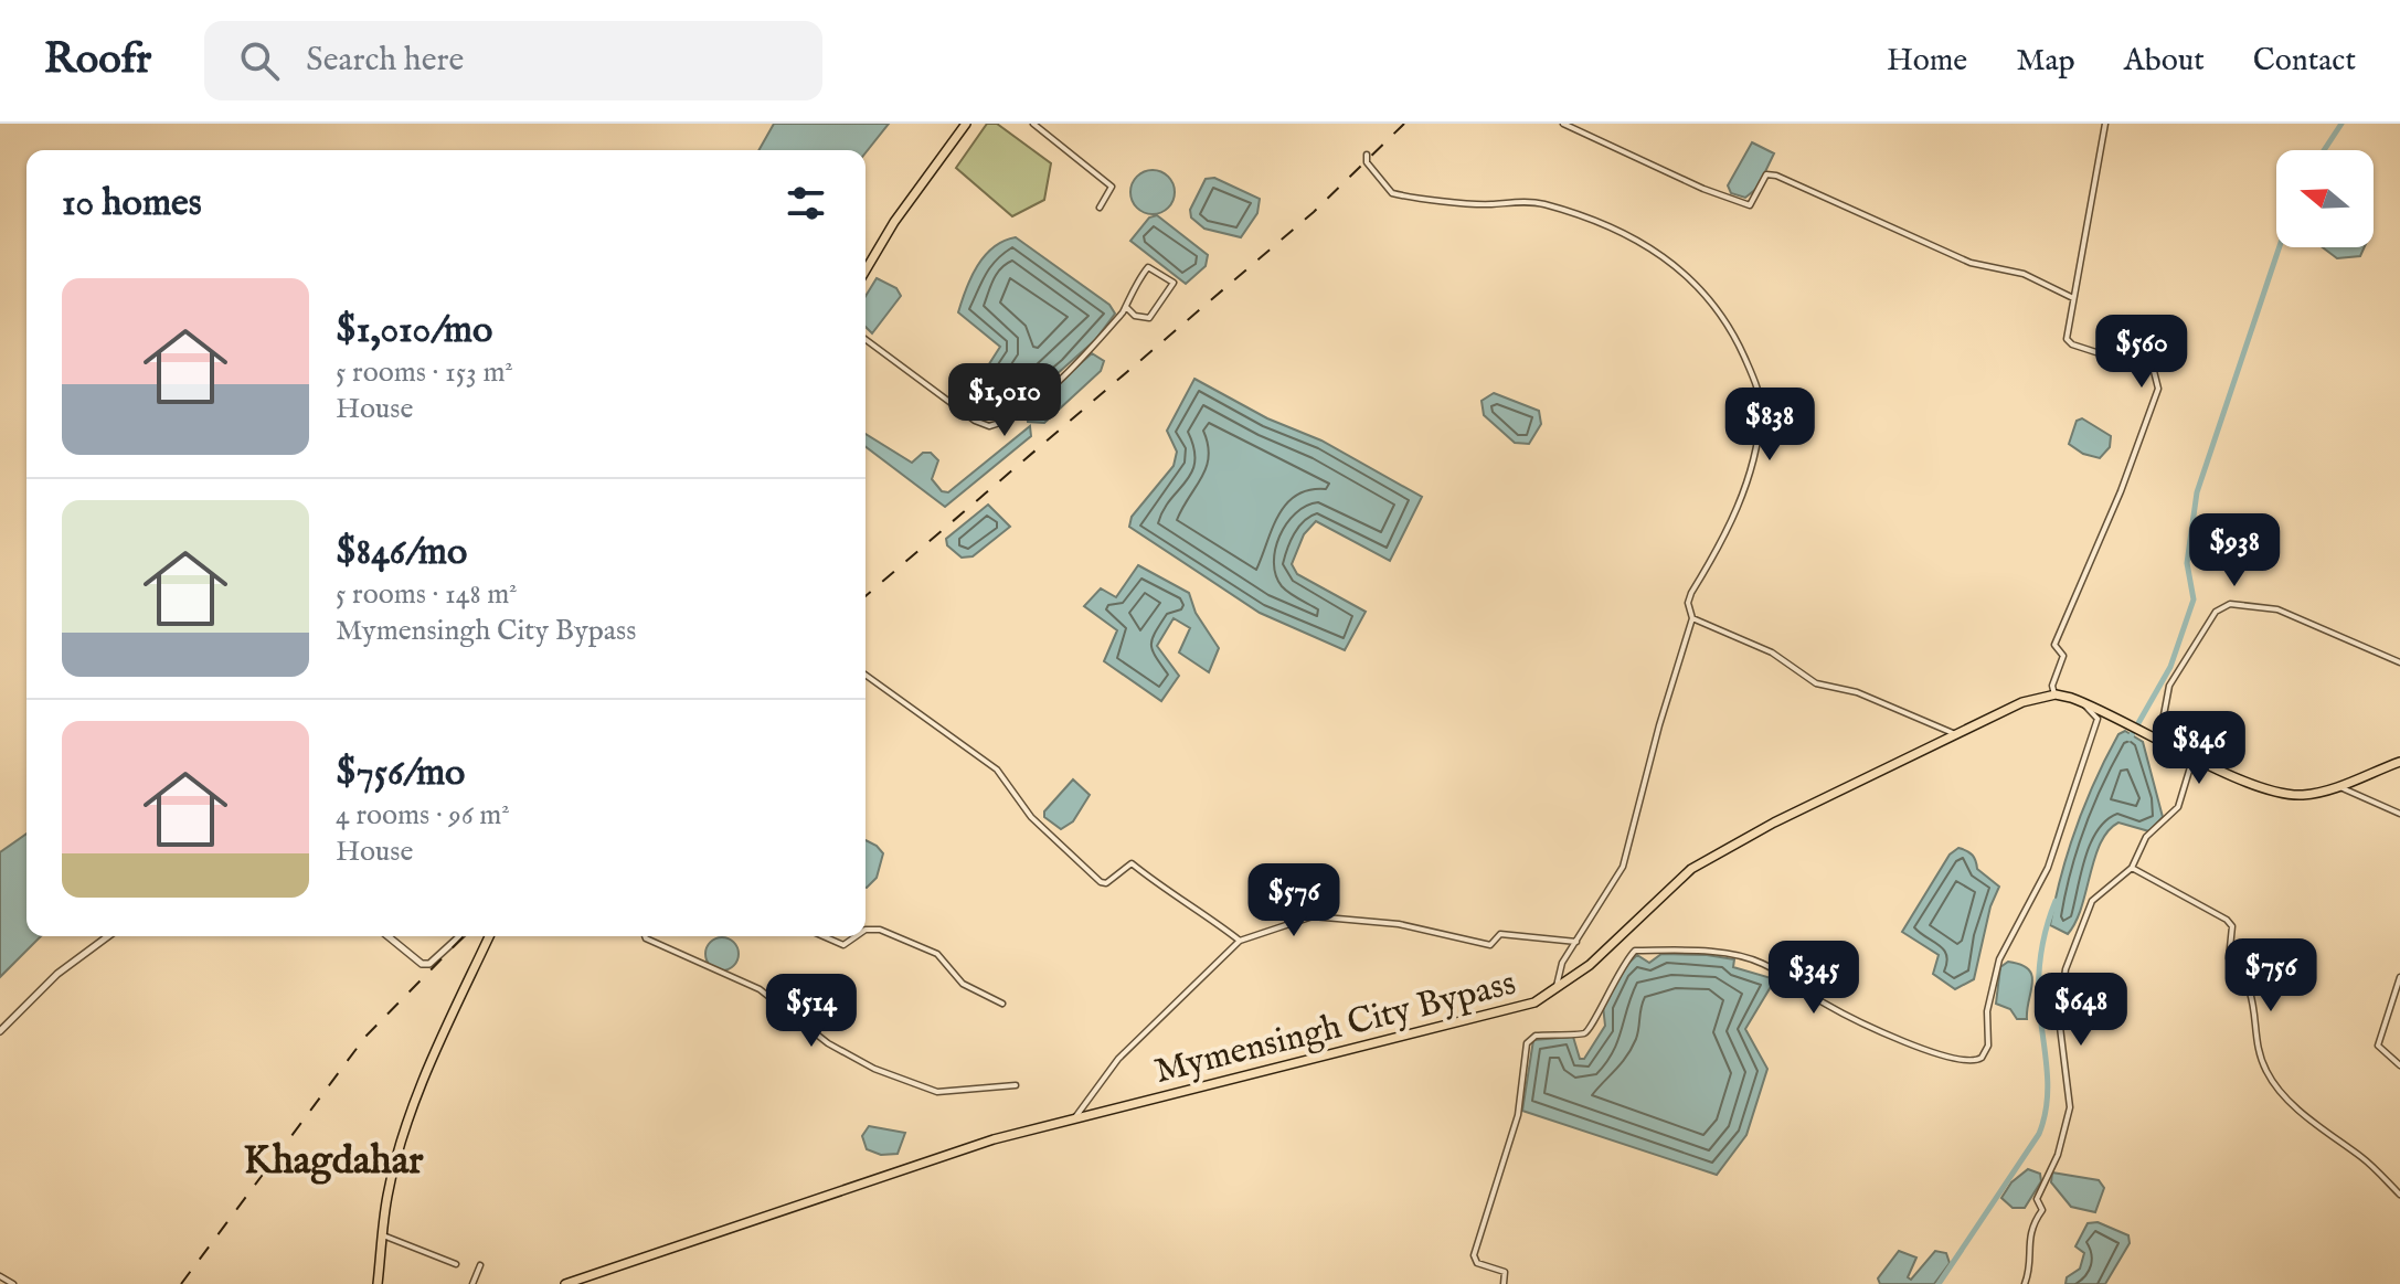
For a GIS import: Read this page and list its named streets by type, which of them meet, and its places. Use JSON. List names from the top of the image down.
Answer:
{
  "streets": {
    "highway": ["Mymensingh City Bypass"]
  },
  "districts": ["Khagdahar"],
  "north": "left",
  "page": {
    "header": "Roofr",
    "search": "Search here",
    "nav": [
      "Home",
      "Map",
      "About",
      "Contact"
    ],
    "heading": "10 homes",
    "list": [
      {
        "name": "$1,010/mo",
        "note": "5 rooms · 153 m² · House"
      },
      {
        "name": "$846/mo",
        "note": "5 rooms · 148 m² · Mymensingh City Bypass"
      },
      {
        "name": "$756/mo",
        "note": "4 rooms · 96 m² · House"
      }
    ],
    "price": [
      "$560",
      "$1,010",
      "$838",
      "$938",
      "$846",
      "$576",
      "$756",
      "$345",
      "$648",
      "$514"
    ]
  }
}
